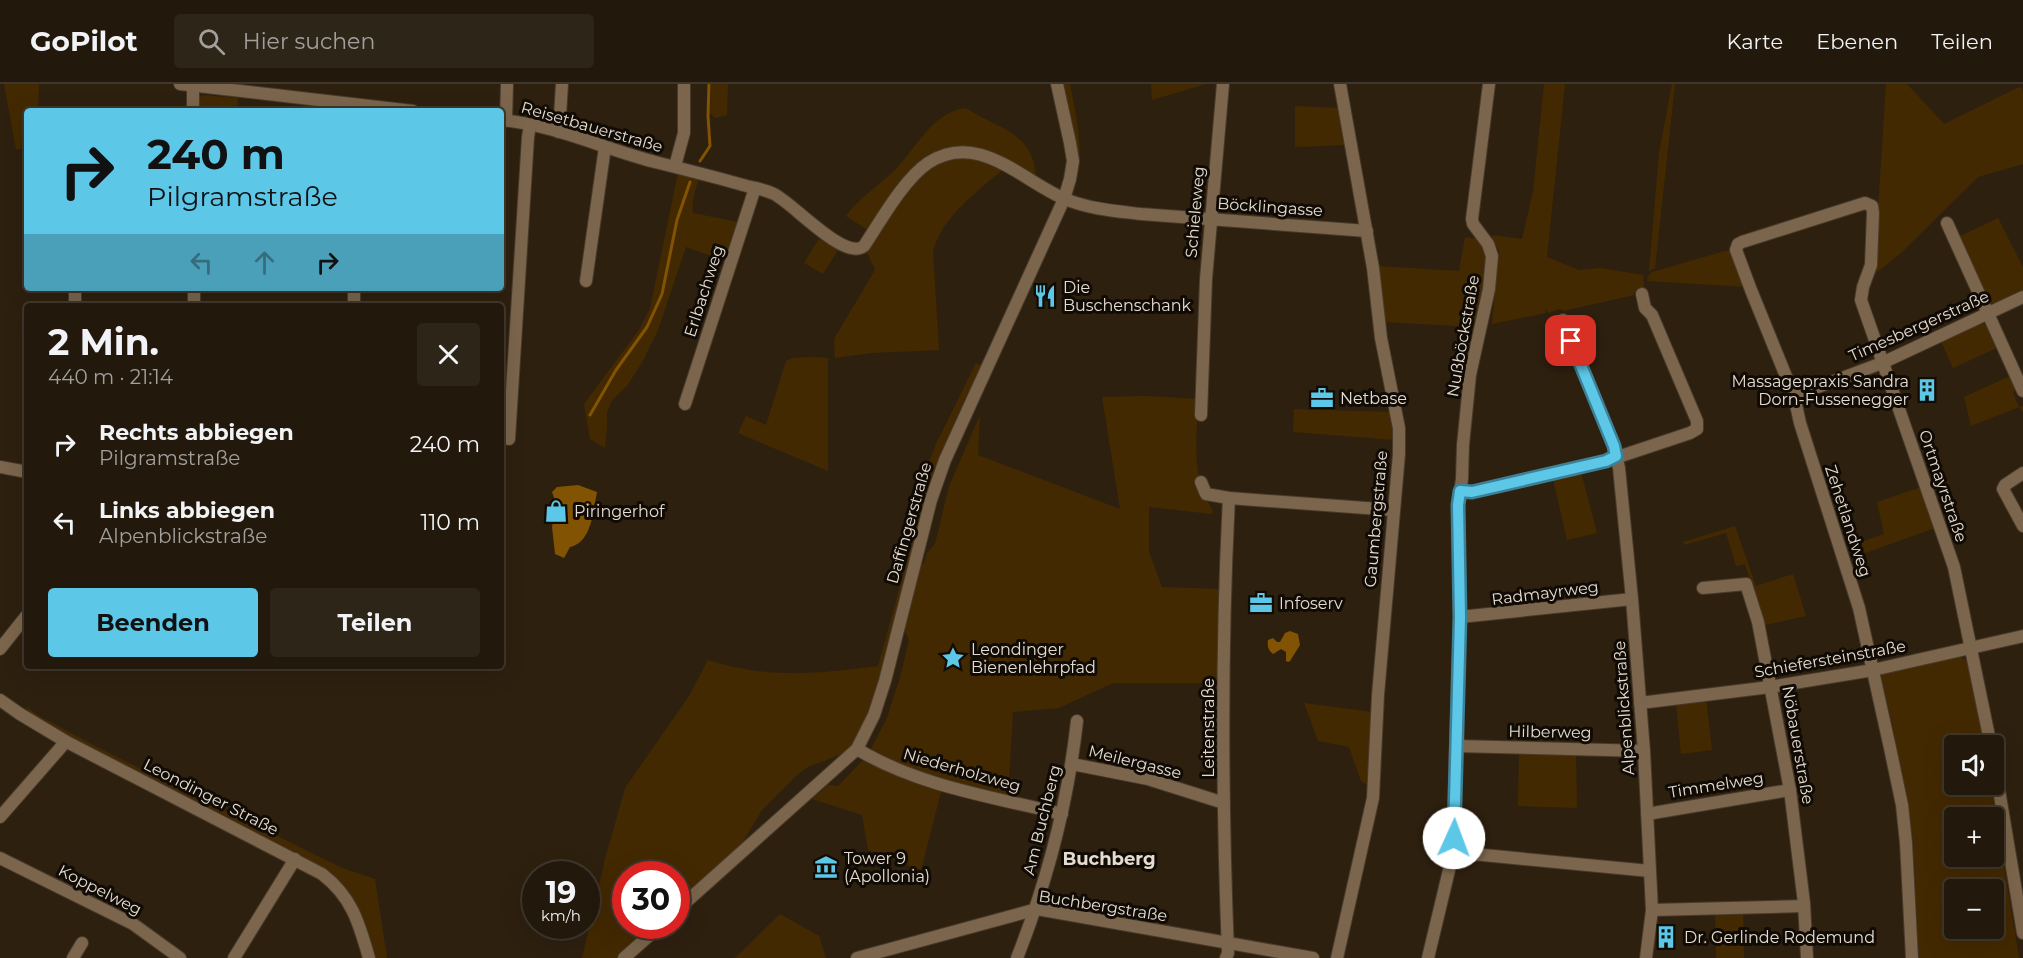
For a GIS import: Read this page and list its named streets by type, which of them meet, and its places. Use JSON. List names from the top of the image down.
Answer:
{
  "streets": {
    "street": [
      "Reisetbauerstraße",
      "Böcklingasse",
      "Schieleweg",
      "Erlbachweg",
      "Timesbergerstraße",
      "Nußböckstraße",
      "Ortmayrstraße",
      "Gaumbergstraße",
      "Zehetlandweg",
      "Daffingerstraße",
      "Radmayrweg",
      "Schiefersteinstraße",
      "Alpenblickstraße",
      "Leitenstraße",
      "Hilberweg",
      "Nöbauerstraße",
      "Meilergasse",
      "Niederholzweg",
      "Timmelweg",
      "Leondinger Straße",
      "Am Buchberg",
      "Koppelweg",
      "Buchbergstraße"
    ]
  },
  "crossings": [
    ["Böcklingasse", "Schieleweg"],
    ["Böcklingasse", "Gaumbergstraße"],
    ["Böcklingasse", "Daffingerstraße"],
    ["Timesbergerstraße", "Ortmayrstraße"],
    ["Timesbergerstraße", "Zehetlandweg"],
    ["Nußböckstraße", "Radmayrweg"],
    ["Nußböckstraße", "Hilberweg"],
    ["Ortmayrstraße", "Zehetlandweg"],
    ["Ortmayrstraße", "Schiefersteinstraße"],
    ["Zehetlandweg", "Schiefersteinstraße"],
    ["Daffingerstraße", "Niederholzweg"],
    ["Radmayrweg", "Alpenblickstraße"],
    ["Schiefersteinstraße", "Alpenblickstraße"],
    ["Schiefersteinstraße", "Nöbauerstraße"],
    ["Alpenblickstraße", "Hilberweg"],
    ["Alpenblickstraße", "Timmelweg"],
    ["Leitenstraße", "Meilergasse"],
    ["Leitenstraße", "Buchbergstraße"],
    ["Nöbauerstraße", "Timmelweg"],
    ["Meilergasse", "Am Buchberg"],
    ["Niederholzweg", "Am Buchberg"],
    ["Am Buchberg", "Buchbergstraße"]
  ],
  "districts": ["Buchberg"],
  "places": {
    "restaurant": ["Die Buschenschank"],
    "building": ["Massagepraxis Sandra Dorn-Fussenegger", "Dr. Gerlinde Rodemund"],
    "office": ["Netbase", "Infoserv"],
    "shop": ["Piringerhof"],
    "place": ["Leondinger Bienenlehrpfad"],
    "museum": ["Tower 9 (Apollonia)"]
  },
  "page": {
    "header": "GoPilot",
    "search": "Hier suchen",
    "nav": ["Karte", "Ebenen", "Teilen"],
    "turn": ["240 m", "Pilgramstraße"],
    "heading": ["2 Min.", "440 m · 21:14"],
    "list": [
      {
        "name": "Rechts abbiegen",
        "note": "Pilgramstraße",
        "value": "240 m"
      },
      {
        "name": "Links abbiegen",
        "note": "Alpenblickstraße",
        "value": "110 m"
      }
    ],
    "buttons": ["Beenden", "Teilen"],
    "map_buttons": ["+", "−"],
    "speed": "19 km/h",
    "limit": "30"
  }
}
